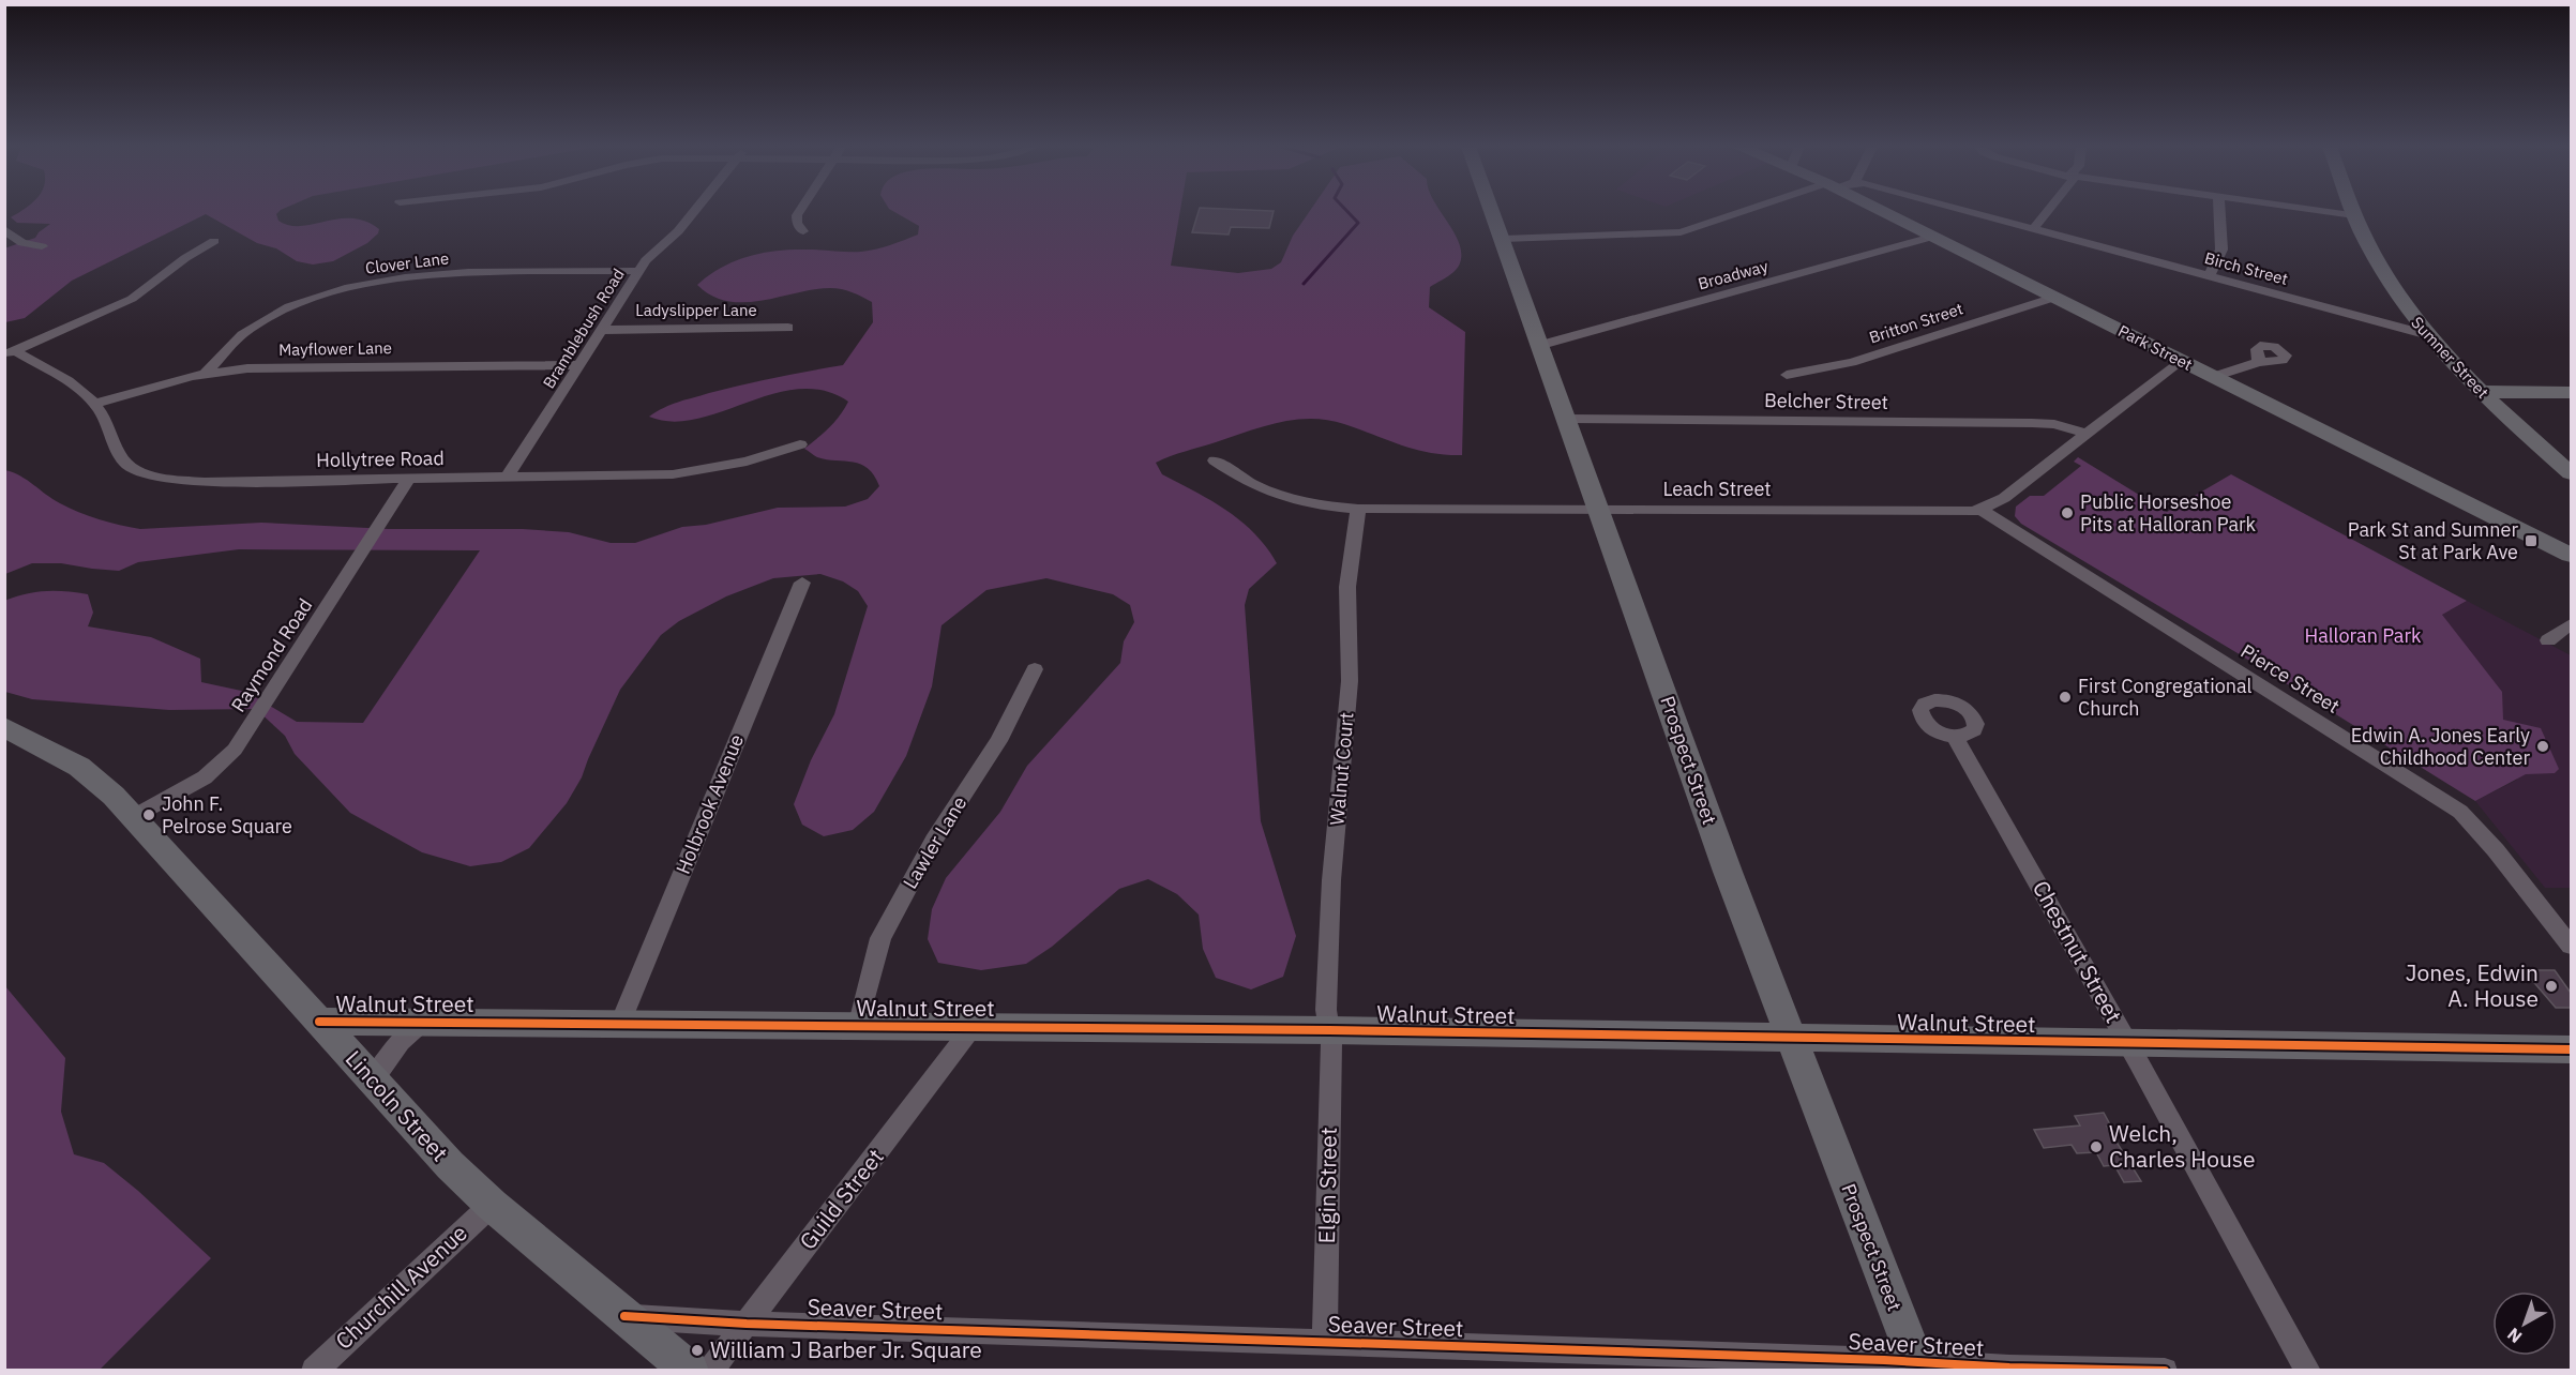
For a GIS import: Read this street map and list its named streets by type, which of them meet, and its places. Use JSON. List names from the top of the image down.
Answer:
{
  "streets": {
    "street": [
      "Clover Lane",
      "Birch Street",
      "Broadway",
      "Ladyslipper Lane",
      "Britton Street",
      "Bramblebush Road",
      "Park Street",
      "Mayflower Lane",
      "Sumner Street",
      "Belcher Street",
      "Hollytree Road",
      "Leach Street",
      "Raymond Road",
      "Pierce Street",
      "Prospect Street",
      "Walnut Court",
      "Holbrook Avenue",
      "Lawler Lane",
      "Chestnut Street",
      "Walnut Street",
      "Lincoln Street",
      "Elgin Street",
      "Guild Street",
      "Churchill Avenue",
      "Seaver Street"
    ]
  },
  "crossings": [
    ["Clover Lane", "Bramblebush Road"],
    ["Clover Lane", "Mayflower Lane"],
    ["Birch Street", "Sumner Street"],
    ["Broadway", "Park Street"],
    ["Broadway", "Prospect Street"],
    ["Ladyslipper Lane", "Bramblebush Road"],
    ["Britton Street", "Park Street"],
    ["Bramblebush Road", "Mayflower Lane"],
    ["Bramblebush Road", "Hollytree Road"],
    ["Park Street", "Leach Street"],
    ["Mayflower Lane", "Hollytree Road"],
    ["Belcher Street", "Leach Street"],
    ["Belcher Street", "Prospect Street"],
    ["Hollytree Road", "Raymond Road"],
    ["Leach Street", "Pierce Street"],
    ["Leach Street", "Prospect Street"],
    ["Leach Street", "Walnut Court"],
    ["Raymond Road", "Lincoln Street"],
    ["Prospect Street", "Walnut Street"],
    ["Prospect Street", "Seaver Street"],
    ["Walnut Court", "Walnut Street"],
    ["Walnut Court", "Elgin Street"],
    ["Holbrook Avenue", "Walnut Street"],
    ["Lawler Lane", "Walnut Street"],
    ["Chestnut Street", "Walnut Street"],
    ["Walnut Street", "Lincoln Street"],
    ["Walnut Street", "Elgin Street"],
    ["Walnut Street", "Guild Street"],
    ["Lincoln Street", "Churchill Avenue"],
    ["Lincoln Street", "Seaver Street"],
    ["Elgin Street", "Seaver Street"],
    ["Guild Street", "Seaver Street"]
  ],
  "parks": ["Halloran Park"],
  "places": {
    "other": [
      "Public Horseshoe Pits at Halloran Park",
      "First Congregational Church",
      "Edwin A. Jones Early Childhood Center",
      "John F. Pelrose Square",
      "Jones, Edwin A. House",
      "Welch, Charles House",
      "William J Barber Jr. Square"
    ],
    "transit": ["Park St and Sumner St at Park Ave"]
  },
  "north": "bottom left"
}
